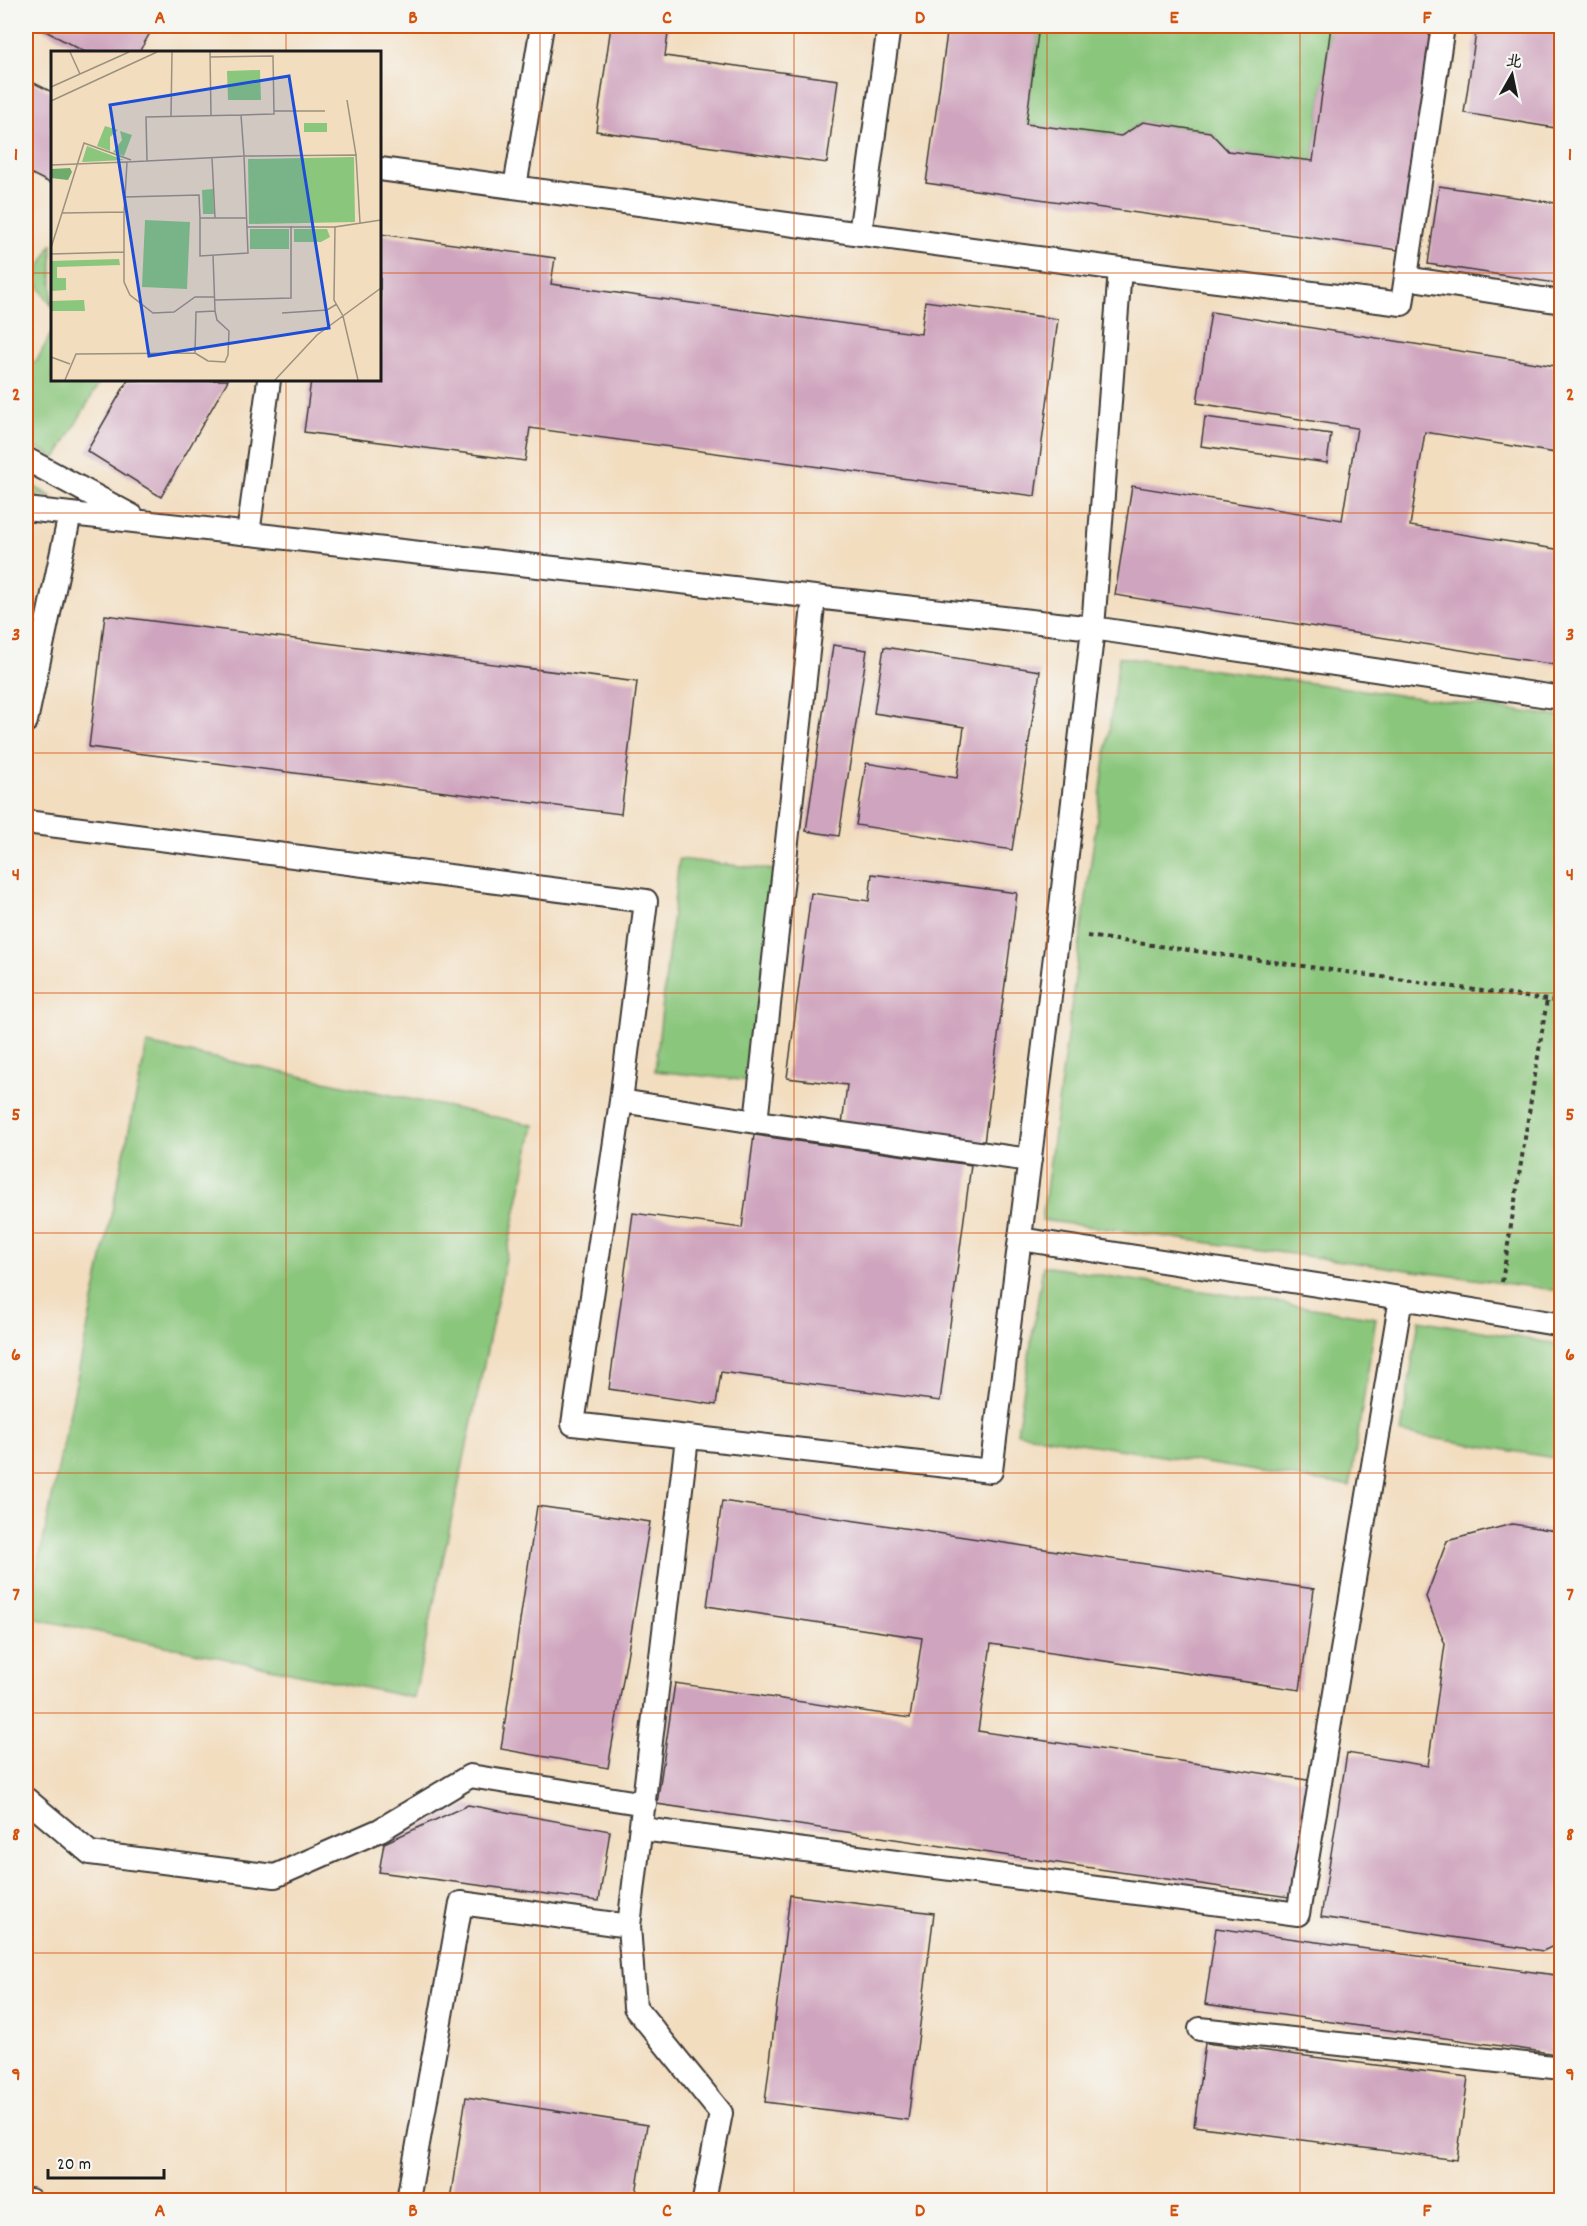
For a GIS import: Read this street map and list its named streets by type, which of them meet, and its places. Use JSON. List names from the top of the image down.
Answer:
{
  "scale_bar": "20 m",
  "north": "top",
  "grid": {
    "columns": [
      "A",
      "B",
      "C",
      "D",
      "E",
      "F"
    ],
    "rows": [
      "1",
      "2",
      "3",
      "4",
      "5",
      "6",
      "7",
      "8",
      "9"
    ]
  }
}
